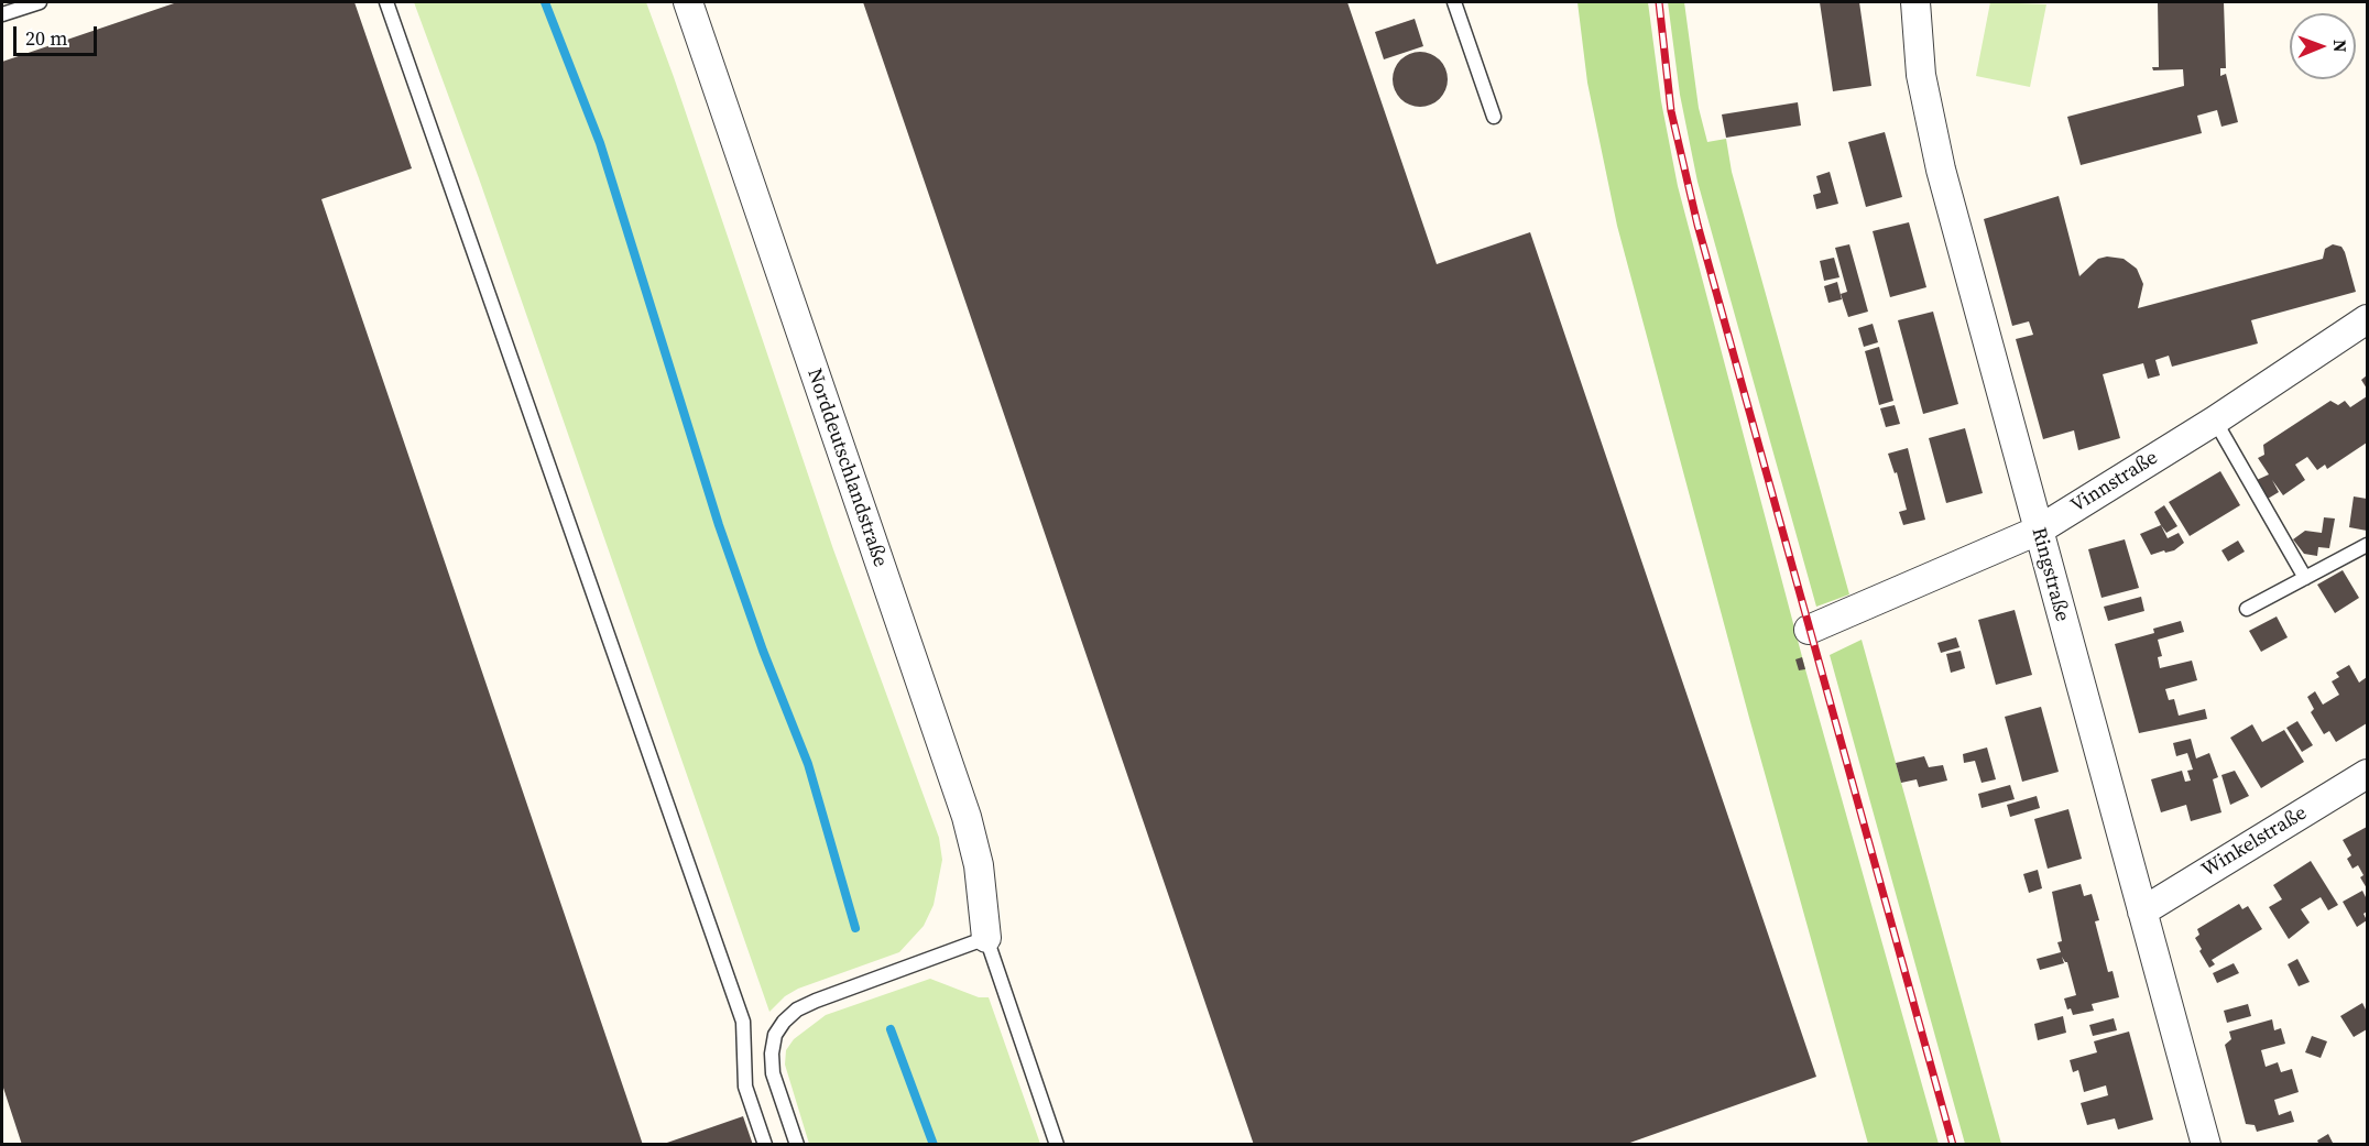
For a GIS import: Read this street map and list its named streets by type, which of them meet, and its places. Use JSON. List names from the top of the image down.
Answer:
{
  "streets": {
    "street": [
      "Norddeutschlandstraße",
      "Vinnstraße",
      "Ringstraße",
      "Winkelstraße"
    ]
  },
  "crossings": [
    ["Vinnstraße", "Ringstraße"],
    ["Ringstraße", "Winkelstraße"]
  ],
  "scale_bar": "20 m",
  "north": "right"
}
